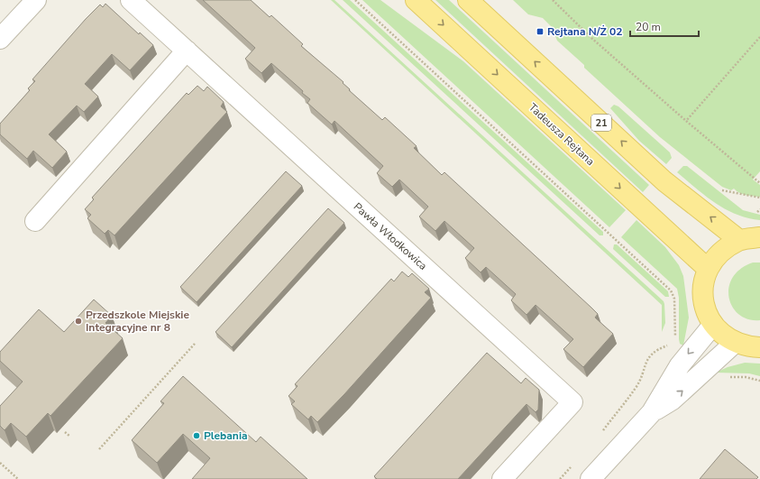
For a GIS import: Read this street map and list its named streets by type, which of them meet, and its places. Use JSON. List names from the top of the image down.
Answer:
{
  "streets": {
    "main road": ["21", "Tadeusza Rejtana"],
    "street": ["Pawła Włodkowica"]
  },
  "places": {
    "transit": ["Rejtana N/Ż 02"],
    "other": ["Przedszkole Miejskie Integracyjne nr 8", "Plebania"]
  },
  "scale_bar": "20 m"
}
